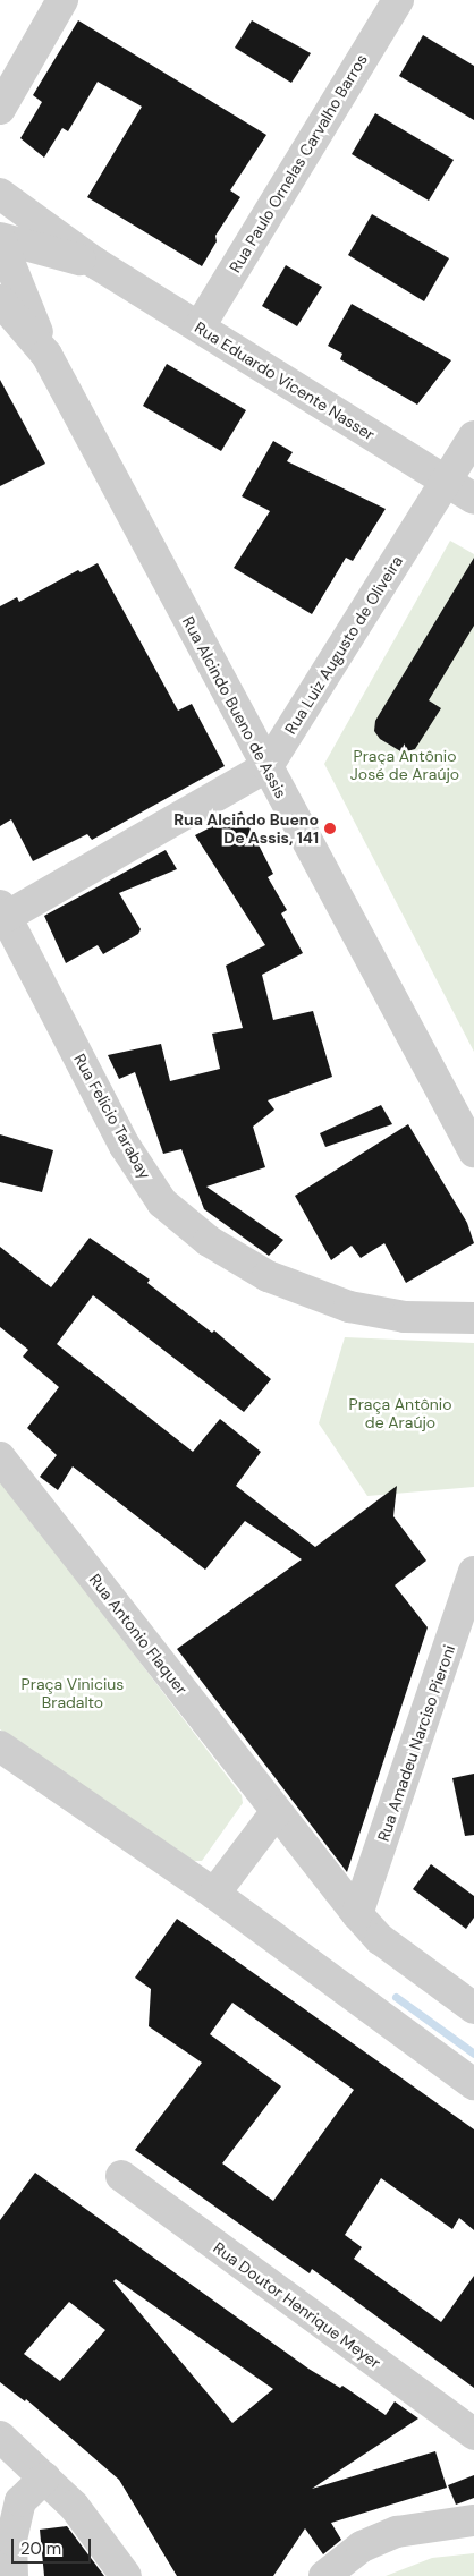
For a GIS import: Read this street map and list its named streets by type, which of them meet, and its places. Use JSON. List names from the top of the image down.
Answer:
{
  "streets": {
    "street": [
      "Rua Paulo Ornelas Carvalho Barros",
      "Rua Eduardo Vicente Nasser",
      "Rua Luiz Augusto de Oliveira",
      "Rua Alcindo Bueno de Assis",
      "Rua Felicio Tarabay",
      "Rua Antonio Flaquer",
      "Rua Amadeu Narciso Pieroni",
      "Rua Doutor Henrique Meyer"
    ]
  },
  "crossings": [
    ["Rua Paulo Ornelas Carvalho Barros", "Rua Eduardo Vicente Nasser"],
    ["Rua Eduardo Vicente Nasser", "Rua Luiz Augusto de Oliveira"],
    ["Rua Eduardo Vicente Nasser", "Rua Alcindo Bueno de Assis"],
    ["Rua Luiz Augusto de Oliveira", "Rua Alcindo Bueno de Assis"],
    ["Rua Luiz Augusto de Oliveira", "Rua Felicio Tarabay"],
    ["Rua Antonio Flaquer", "Rua Amadeu Narciso Pieroni"]
  ],
  "parks": ["Praça Antônio José de Araújo", "Praça Antônio de Araújo", "Praça Vinicius Bradalto"],
  "places": ["Rua Alcindo Bueno De Assis, 141"],
  "scale_bar": "20 m"
}
